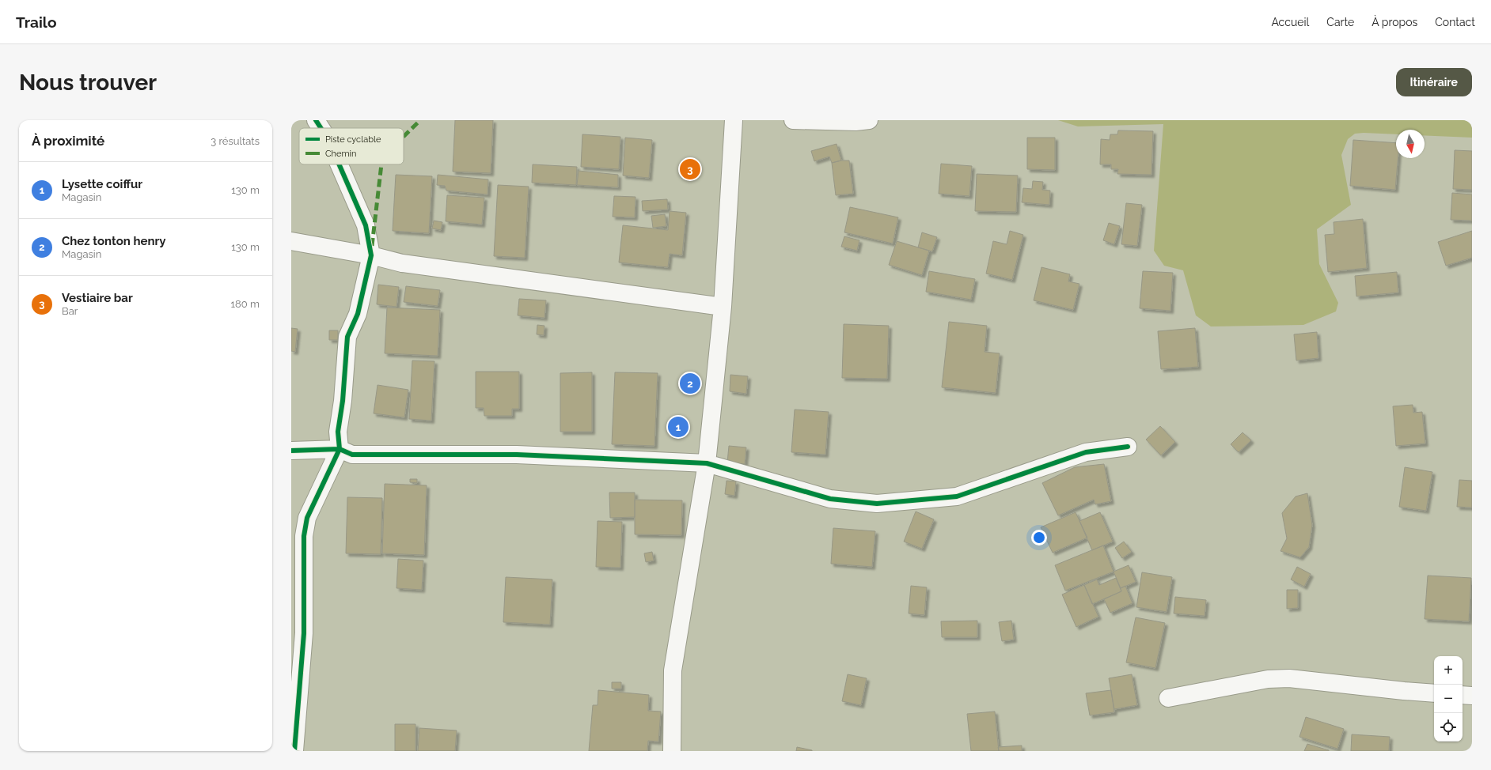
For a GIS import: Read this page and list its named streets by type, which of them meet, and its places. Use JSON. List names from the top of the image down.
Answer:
{
  "legend": ["Piste cyclable", "Chemin"],
  "north": "bottom",
  "page": {
    "header": "Trailo",
    "nav": [
      "Accueil",
      "Carte",
      "À propos",
      "Contact"
    ],
    "buttons": "Itinéraire",
    "title": "Nous trouver",
    "heading": ["À proximité", "3 résultats"],
    "pins": ["3", "2", "1"],
    "list": [
      {
        "mark": "1",
        "name": "Lysette coiffur",
        "note": "Magasin",
        "value": "130 m"
      },
      {
        "mark": "2",
        "name": "Chez tonton henry",
        "note": "Magasin",
        "value": "130 m"
      },
      {
        "mark": "3",
        "name": "Vestiaire bar",
        "note": "Bar",
        "value": "180 m"
      }
    ],
    "map_buttons": ["+", "−"]
  }
}
